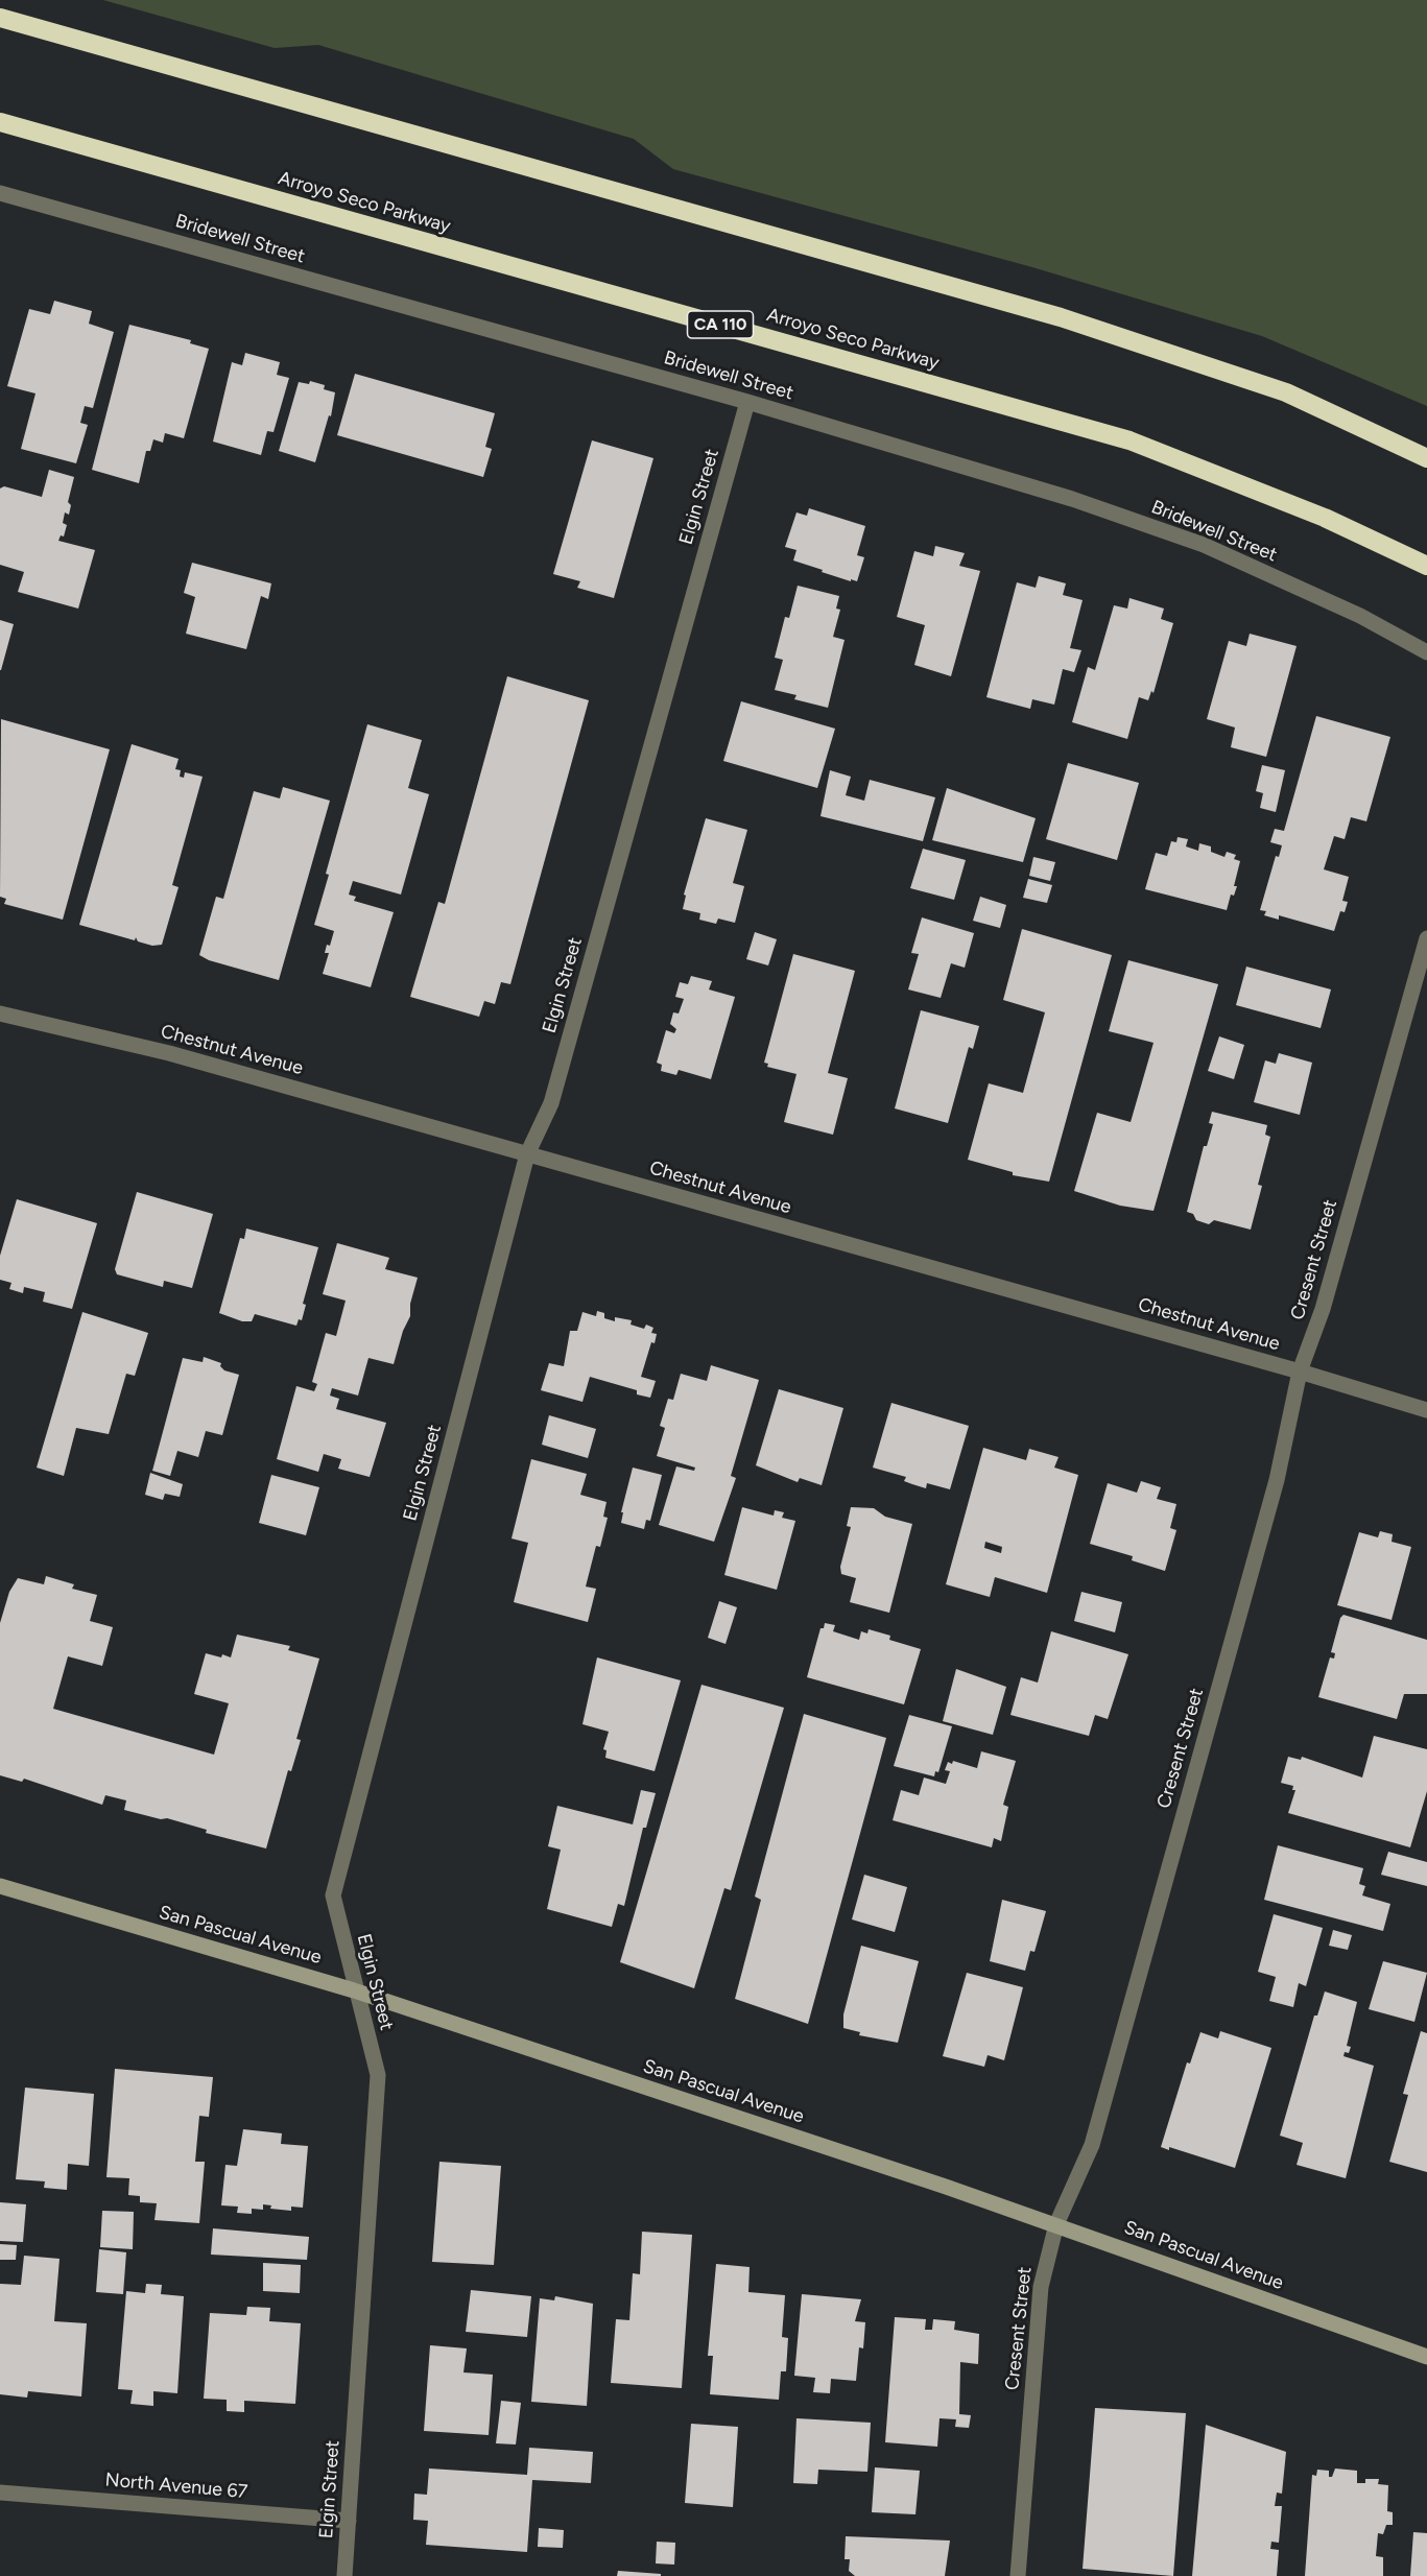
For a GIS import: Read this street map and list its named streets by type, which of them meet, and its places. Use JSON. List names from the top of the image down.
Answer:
{
  "streets": {
    "highway": ["Arroyo Seco Parkway", "CA 110"],
    "street": [
      "Bridewell Street",
      "Elgin Street",
      "Chestnut Avenue",
      "Cresent Street",
      "San Pascual Avenue",
      "North Avenue 67"
    ]
  },
  "crossings": [
    ["Bridewell Street", "Elgin Street"],
    ["Elgin Street", "Chestnut Avenue"],
    ["Elgin Street", "San Pascual Avenue"],
    ["Elgin Street", "North Avenue 67"],
    ["Chestnut Avenue", "Cresent Street"],
    ["Cresent Street", "San Pascual Avenue"]
  ]
}
